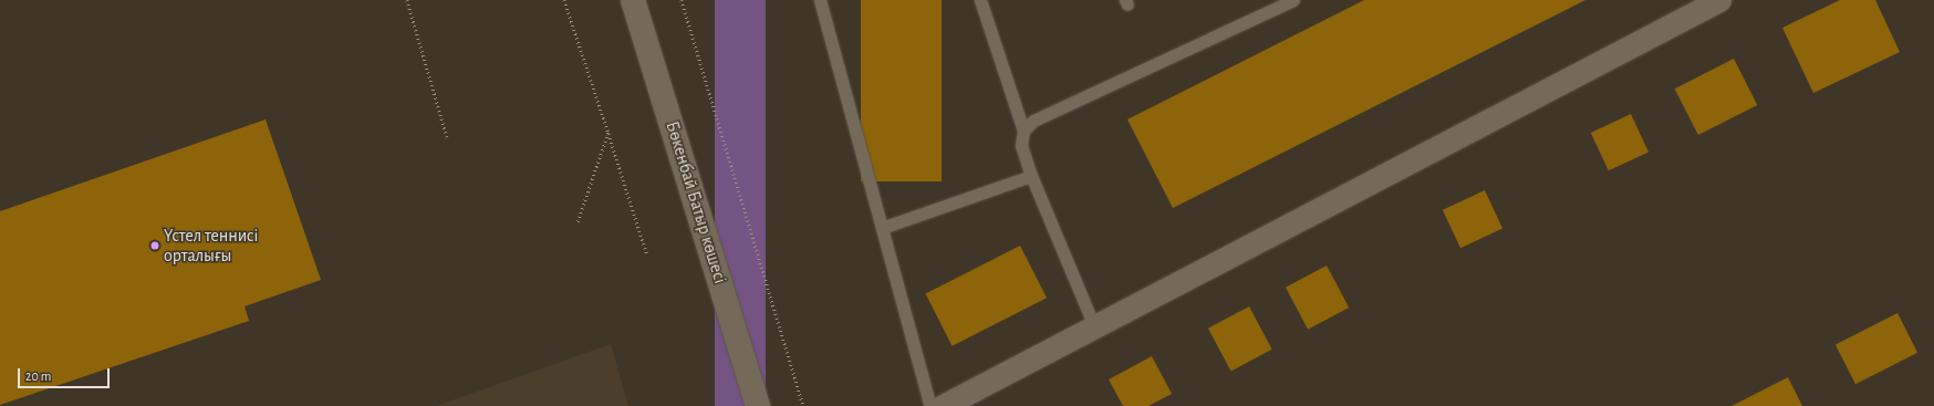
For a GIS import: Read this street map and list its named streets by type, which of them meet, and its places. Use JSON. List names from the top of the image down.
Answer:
{
  "streets": {
    "main road": ["Бөкенбай Батыр көшесі"]
  },
  "places": ["Үстел теннисі орталығы"],
  "scale_bar": "20 m"
}
